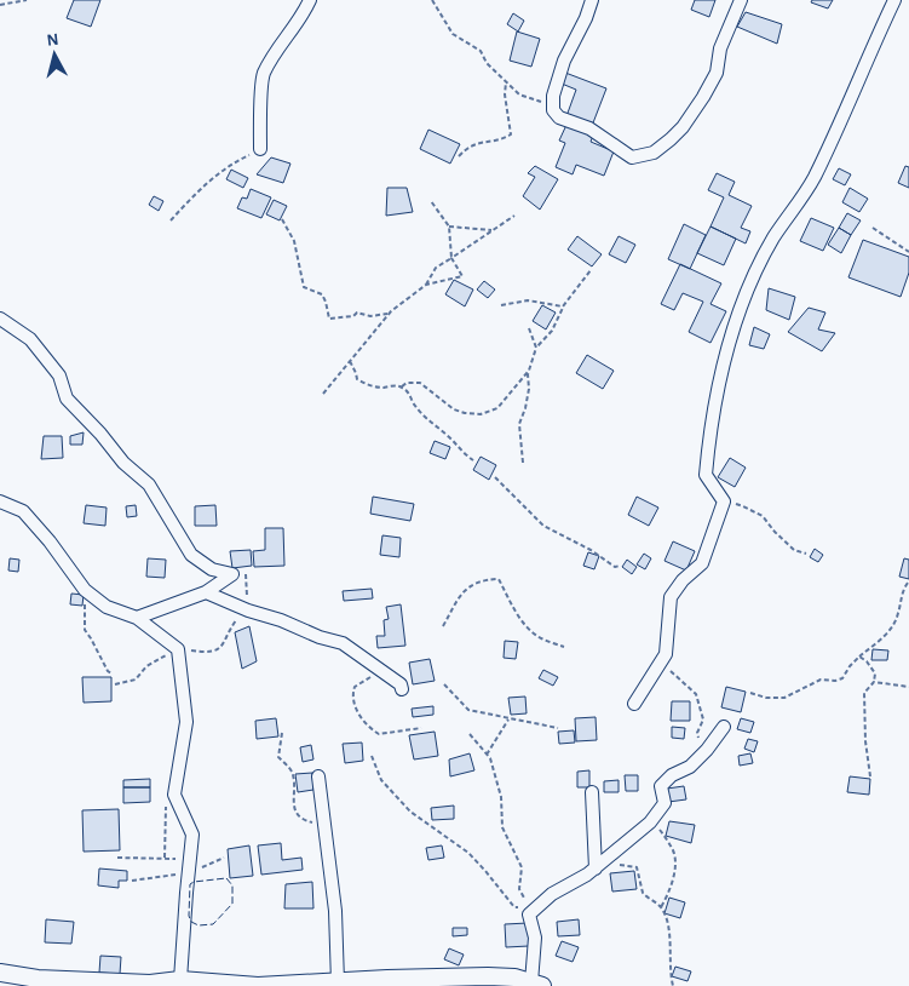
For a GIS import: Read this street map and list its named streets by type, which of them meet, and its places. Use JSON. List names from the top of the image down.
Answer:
{
  "north": "top"
}
